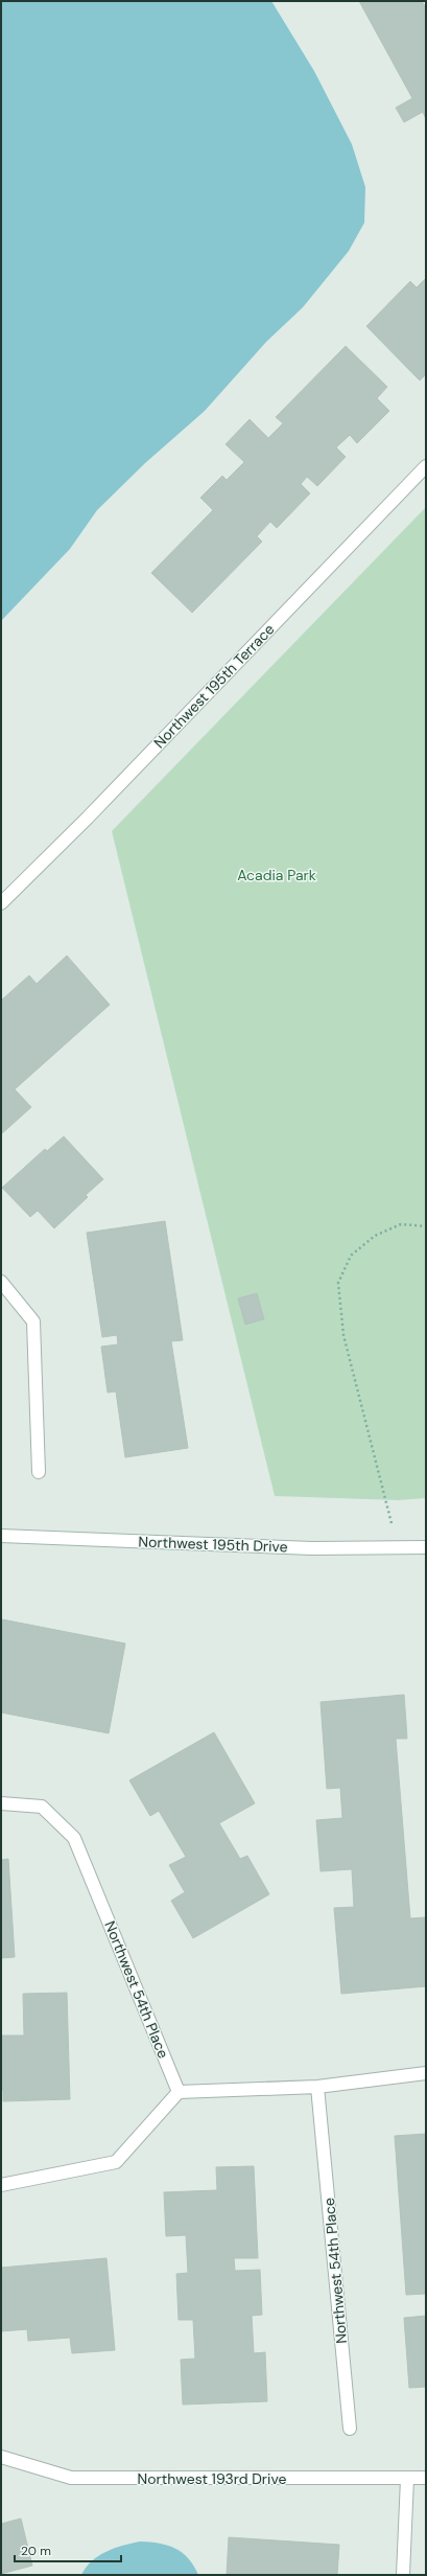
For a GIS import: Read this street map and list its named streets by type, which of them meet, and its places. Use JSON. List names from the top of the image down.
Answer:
{
  "streets": {
    "street": [
      "Northwest 195th Terrace",
      "Northwest 195th Drive",
      "Northwest 54th Place",
      "Northwest 193rd Drive"
    ]
  },
  "parks": ["Acadia Park"],
  "scale_bar": "20 m"
}
